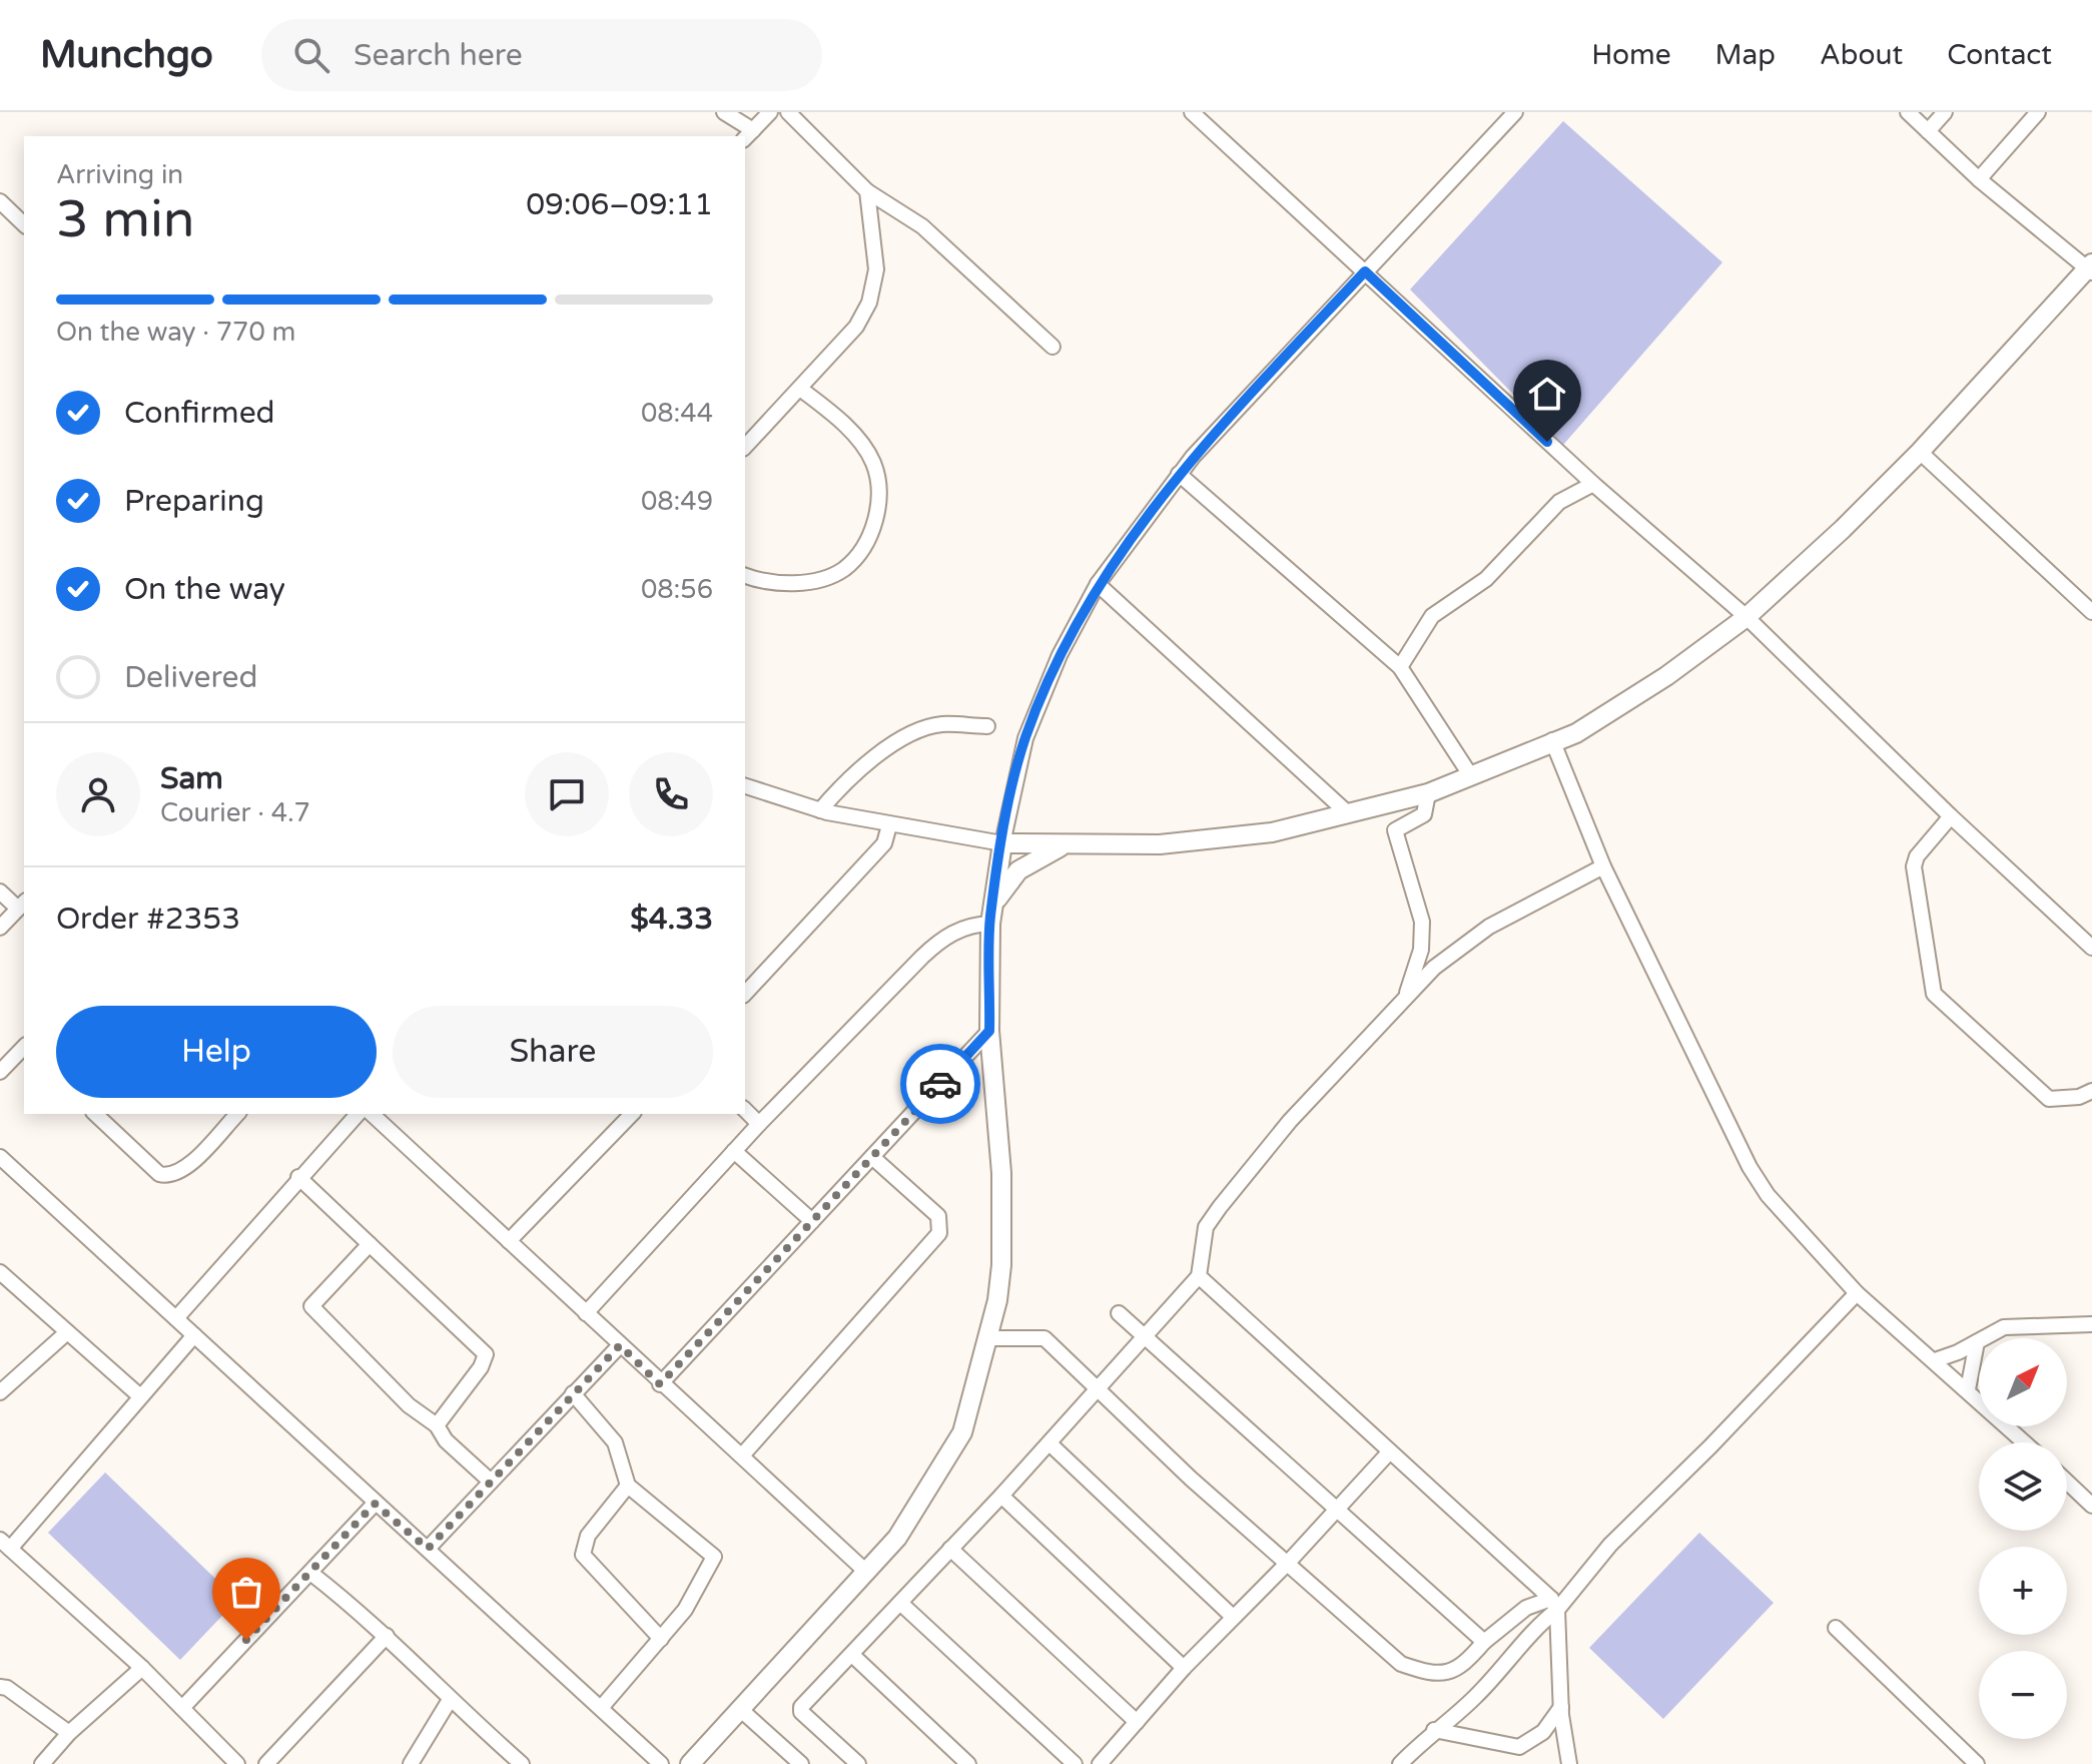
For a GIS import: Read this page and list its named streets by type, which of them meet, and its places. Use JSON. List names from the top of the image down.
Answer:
{
  "north": "top right",
  "page": {
    "header": "Munchgo",
    "search": "Search here",
    "nav": [
      "Home",
      "Map",
      "About",
      "Contact"
    ],
    "heading": ["3 min", "Arriving in", "09:06–09:11"],
    "panel": [
      "Sam",
      "Courier · 4.7",
      "Order #2353",
      "$4.33"
    ],
    "bar": "On the way · 770 m",
    "list": [
      ["Confirmed", "08:44"],
      ["Preparing", "08:49"],
      ["On the way", "08:56"],
      "Delivered"
    ],
    "buttons": ["Help", "Share"],
    "map_buttons": ["+", "−"]
  }
}
